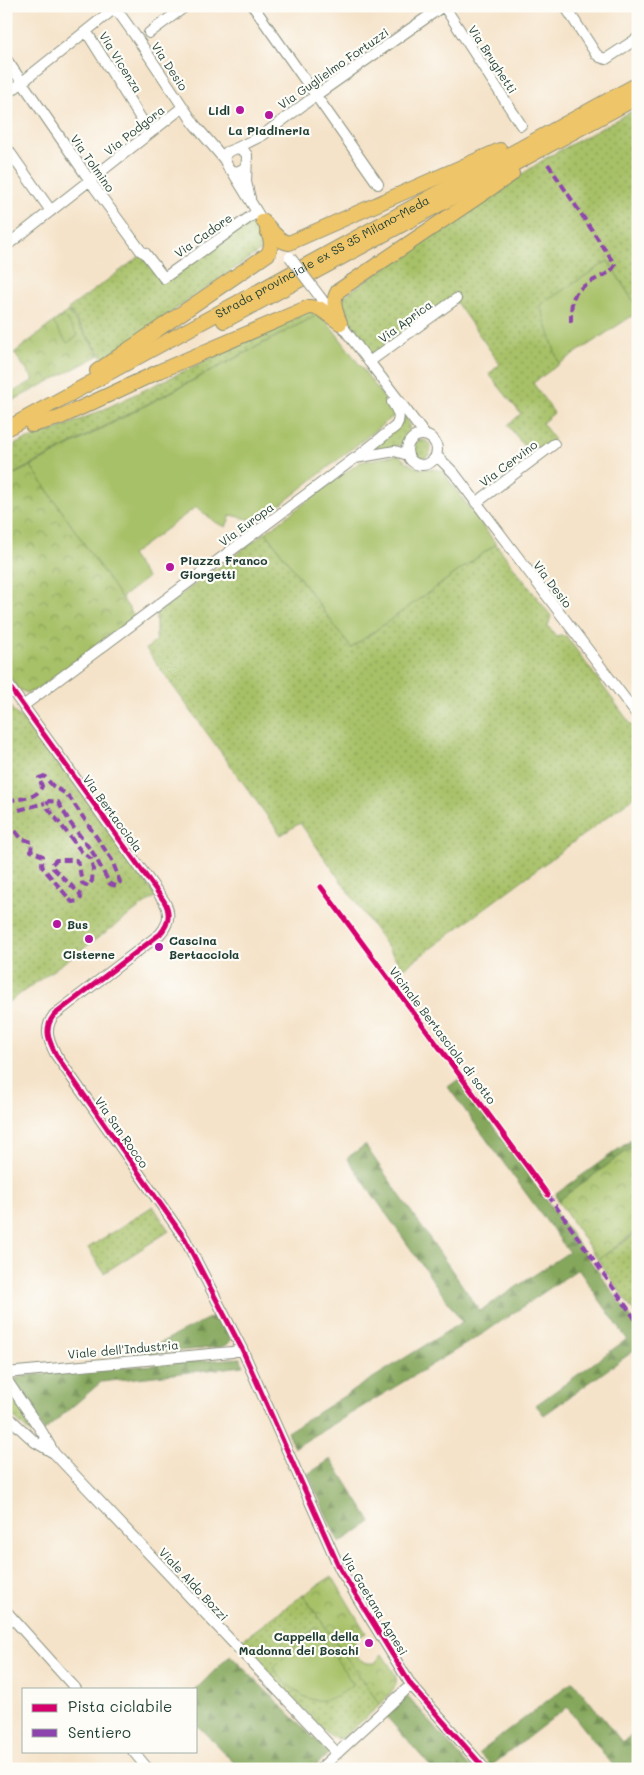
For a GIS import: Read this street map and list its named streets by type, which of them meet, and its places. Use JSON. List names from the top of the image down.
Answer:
{
  "streets": {
    "highway": ["Strada provinciale ex SS 35 Milano-Meda"],
    "street": [
      "Via Brughetti",
      "Via Vicenza",
      "Via Desio",
      "Via Guglielmo Fortuzzi",
      "Via Podgora",
      "Via Tolmino",
      "Via Cadore",
      "Via Aprica",
      "Via Cervino",
      "Via Europa",
      "Via Bertacciola",
      "Via San Rocco",
      "Viale dell'Industria",
      "Viale Aldo Bozzi",
      "Via Gaetana Agnesi"
    ],
    "cycle path": ["Vicinale Bertasciola di sotto"]
  },
  "crossings": [
    ["Via Brughetti", "Via Guglielmo Fortuzzi"],
    ["Via Vicenza", "Via Podgora"],
    ["Via Desio", "Via Guglielmo Fortuzzi"],
    ["Via Desio", "Via Podgora"],
    ["Via Desio", "Via Cervino"],
    ["Via Desio", "Via Europa"],
    ["Via Podgora", "Via Tolmino"],
    ["Via Tolmino", "Via Cadore"],
    ["Via Europa", "Via Bertacciola"],
    ["Via Bertacciola", "Via San Rocco"],
    ["Via San Rocco", "Viale dell'Industria"],
    ["Via San Rocco", "Via Gaetana Agnesi"],
    ["Viale dell'Industria", "Via Gaetana Agnesi"]
  ],
  "places": [
    "Lidl",
    "La Piadineria",
    "Piazza Franco Giorgetti",
    "Bus",
    "Cisterne",
    "Cascina Bertacciola",
    "Cappella della Madonna dei Boschi"
  ],
  "legend": ["Pista ciclabile", "Sentiero"]
}
